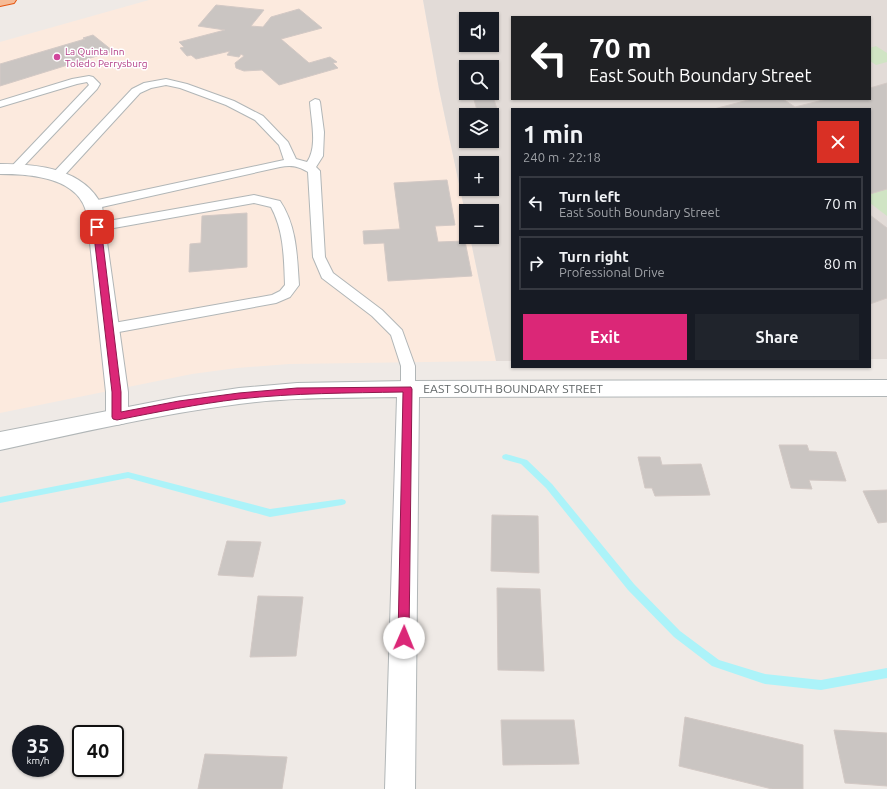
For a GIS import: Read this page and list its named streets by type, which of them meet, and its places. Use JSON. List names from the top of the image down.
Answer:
{
  "streets": {
    "street": ["EAST SOUTH BOUNDARY STREET"]
  },
  "places": ["La Quinta Inn Toledo Perrysburg"],
  "page": {
    "map_buttons": ["+", "−"],
    "turn": ["70 m", "East South Boundary Street"],
    "heading": ["1 min", "240 m · 22:18"],
    "list": [
      {
        "name": "Turn left",
        "note": "East South Boundary Street",
        "value": "70 m"
      },
      {
        "name": "Turn right",
        "note": "Professional Drive",
        "value": "80 m"
      }
    ],
    "buttons": ["Exit", "Share"],
    "speed": "35 km/h",
    "limit": "40"
  }
}
